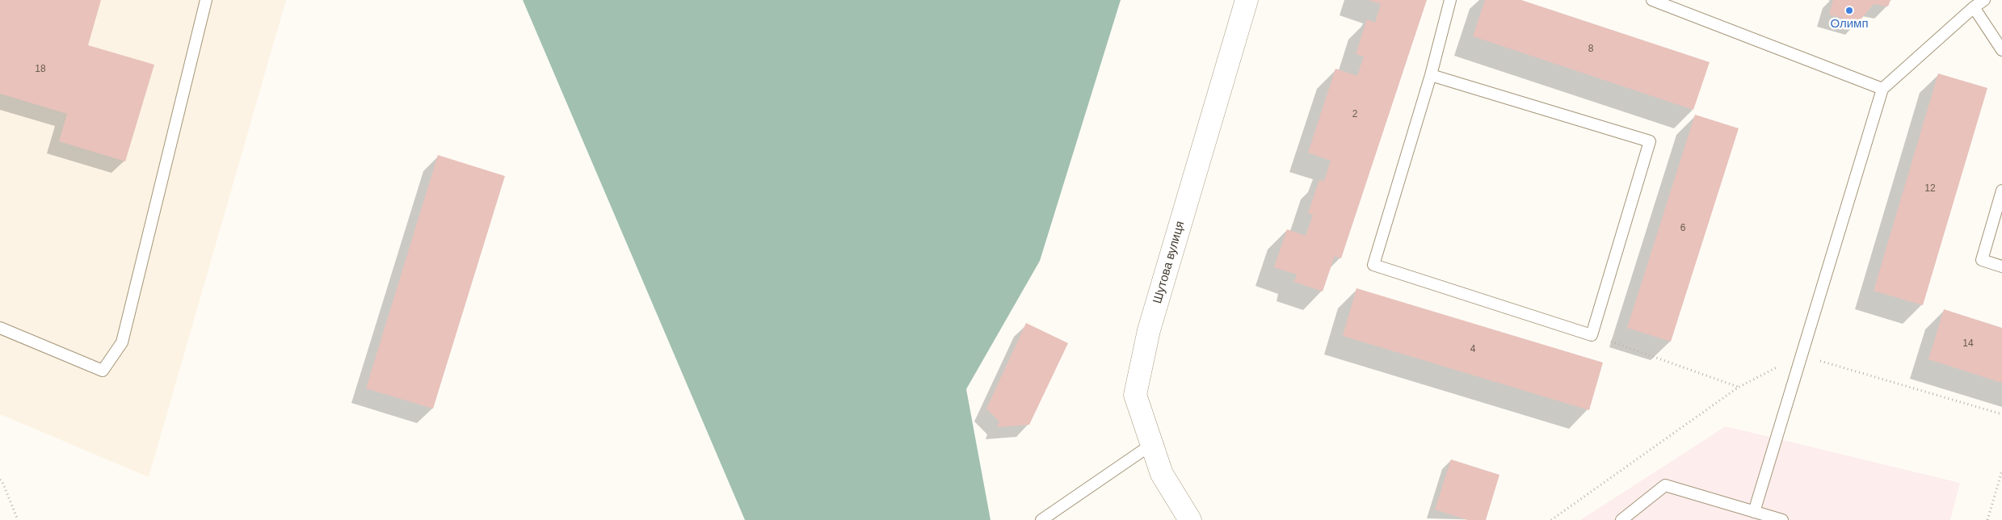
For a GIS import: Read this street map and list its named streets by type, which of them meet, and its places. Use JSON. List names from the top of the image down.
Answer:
{
  "streets": {
    "street": ["Шутова вулиця"]
  },
  "places": ["Олимп"],
  "house_numbers": [
    "8",
    "18",
    "2",
    "12",
    "6",
    "14",
    "4"
  ]
}
